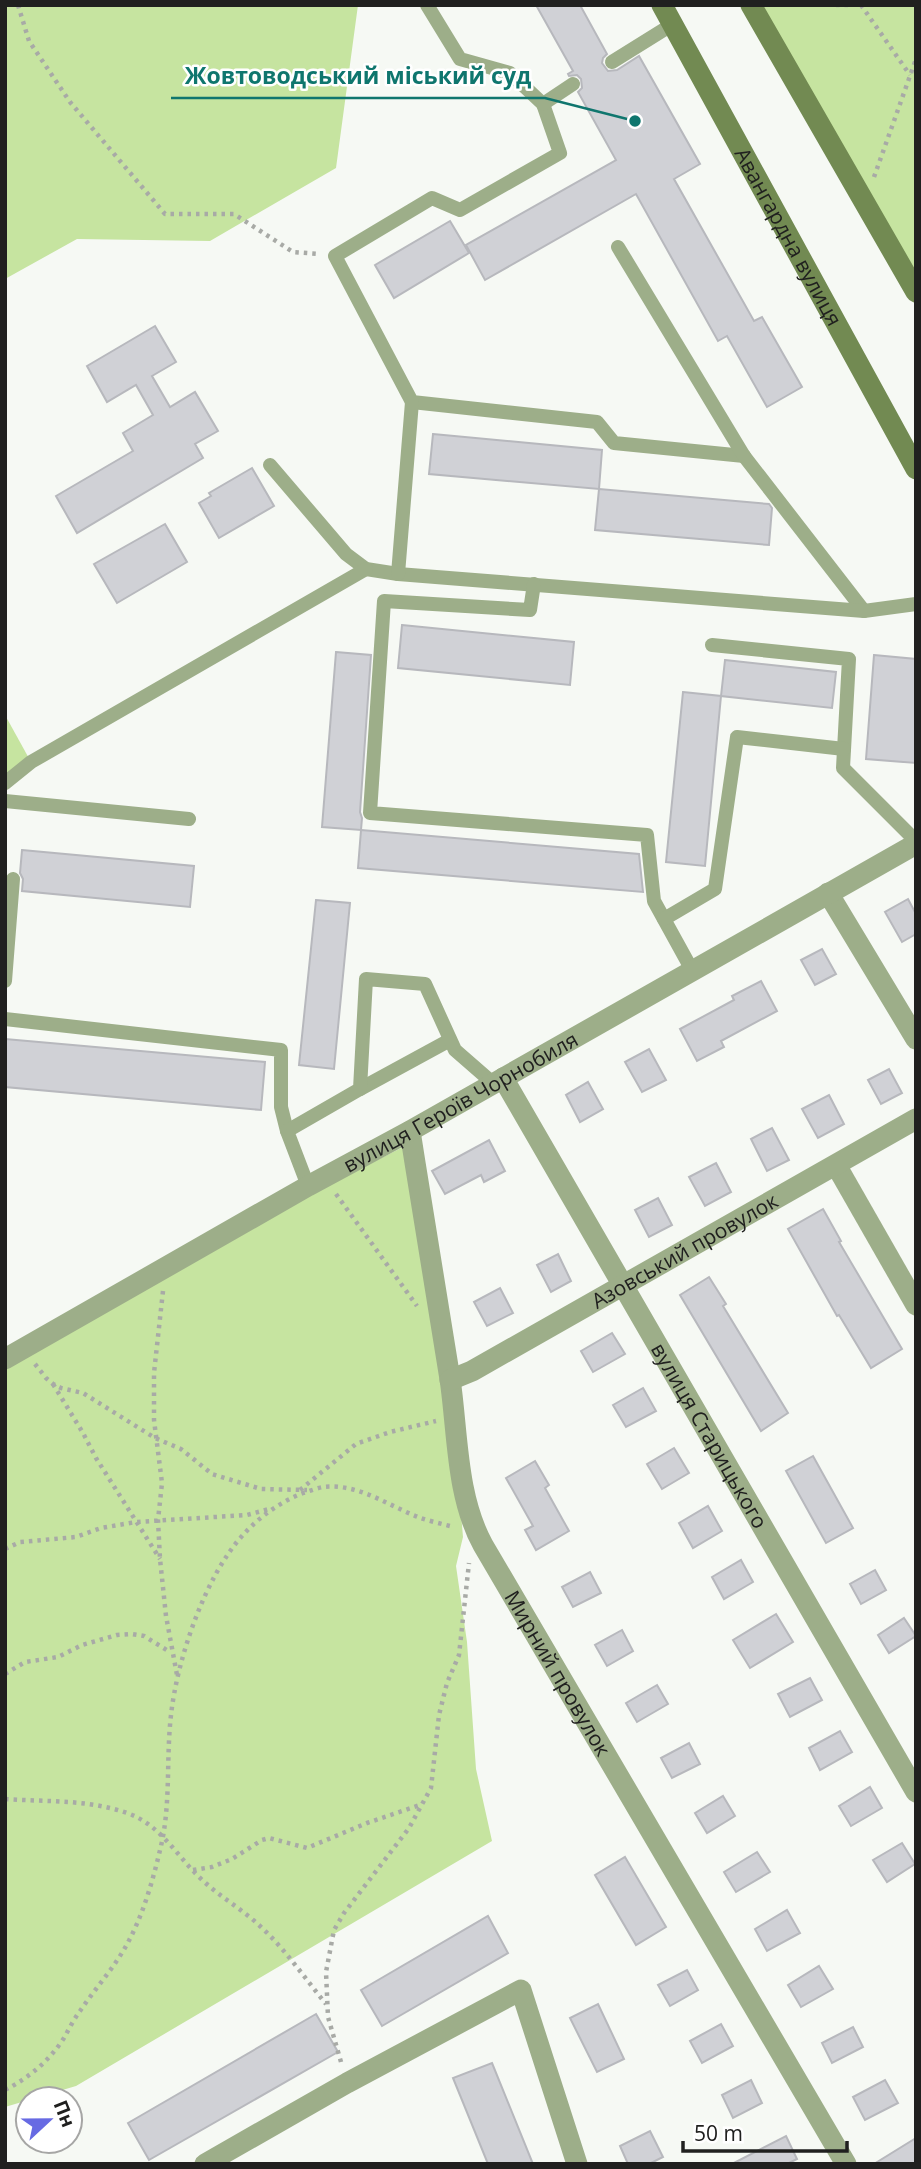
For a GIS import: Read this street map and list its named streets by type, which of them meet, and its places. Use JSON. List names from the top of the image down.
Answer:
{
  "streets": {
    "street": [
      "Авангардна вулиця",
      "вулиця Героїв Чорнобиля",
      "Азовський провулок",
      "вулиця Старицького",
      "Мирний провулок"
    ]
  },
  "crossings": [
    ["вулиця Героїв Чорнобиля", "вулиця Старицького"],
    ["вулиця Героїв Чорнобиля", "Мирний провулок"],
    ["Азовський провулок", "вулиця Старицького"],
    ["Азовський провулок", "Мирний провулок"]
  ],
  "places": ["Жовтоводський міський суд"],
  "scale_bar": "50 m",
  "north": "right"
}
